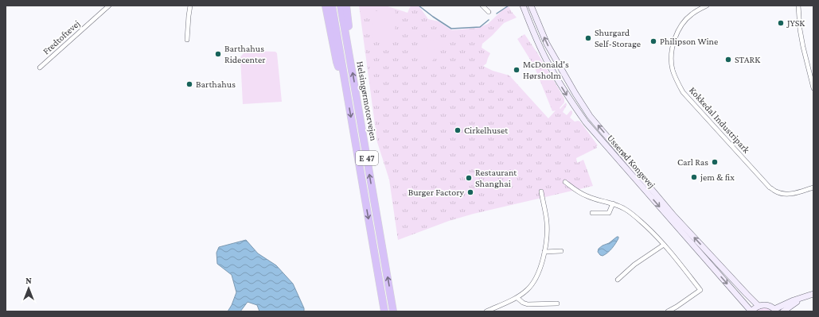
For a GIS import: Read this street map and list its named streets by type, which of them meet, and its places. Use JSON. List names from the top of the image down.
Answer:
{
  "streets": {
    "highway": ["Helsingørmotorvejen", "E 47"],
    "main road": ["Usserød Kongevej"],
    "street": ["Fredtoftevej", "Kokkedal Industripark"]
  },
  "places": [
    "JYSK",
    "Shurgard Self-Storage",
    "Philipson Wine",
    "Barthahus Ridecenter",
    "STARK",
    "McDonald's Hørsholm",
    "Barthahus",
    "Cirkelhuset",
    "Carl Ras",
    "jem & fix",
    "Restaurant Shanghai",
    "Burger Factory"
  ],
  "north": "top"
}
